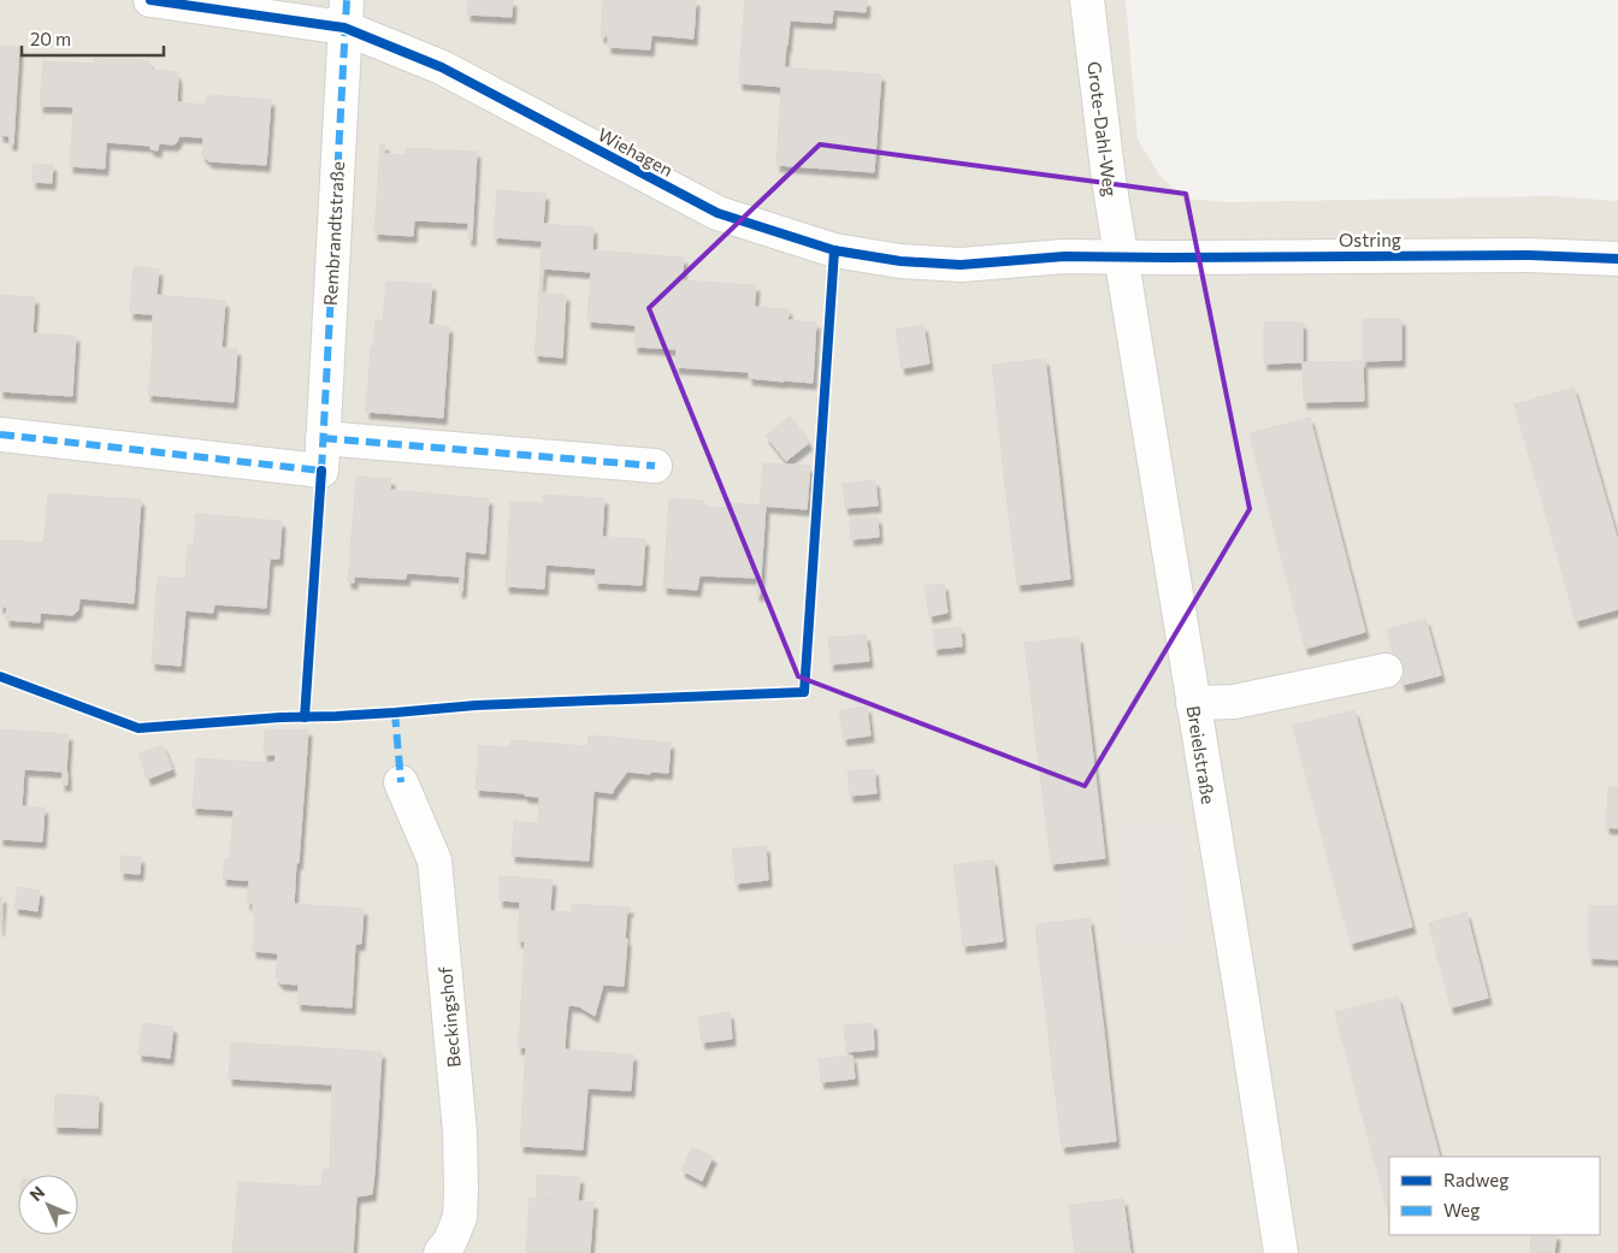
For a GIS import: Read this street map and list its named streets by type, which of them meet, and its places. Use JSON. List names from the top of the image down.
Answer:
{
  "streets": {
    "street": [
      "Grote-Dahl-Weg",
      "Wiehagen",
      "Rembrandtstraße",
      "Ostring",
      "Breielstraße",
      "Beckingshof"
    ]
  },
  "crossings": [
    ["Grote-Dahl-Weg", "Wiehagen"],
    ["Grote-Dahl-Weg", "Ostring"],
    ["Grote-Dahl-Weg", "Breielstraße"],
    ["Wiehagen", "Rembrandtstraße"],
    ["Wiehagen", "Ostring"],
    ["Wiehagen", "Breielstraße"],
    ["Ostring", "Breielstraße"]
  ],
  "legend": ["Radweg", "Weg"],
  "scale_bar": "20 m",
  "north": "top left"
}
